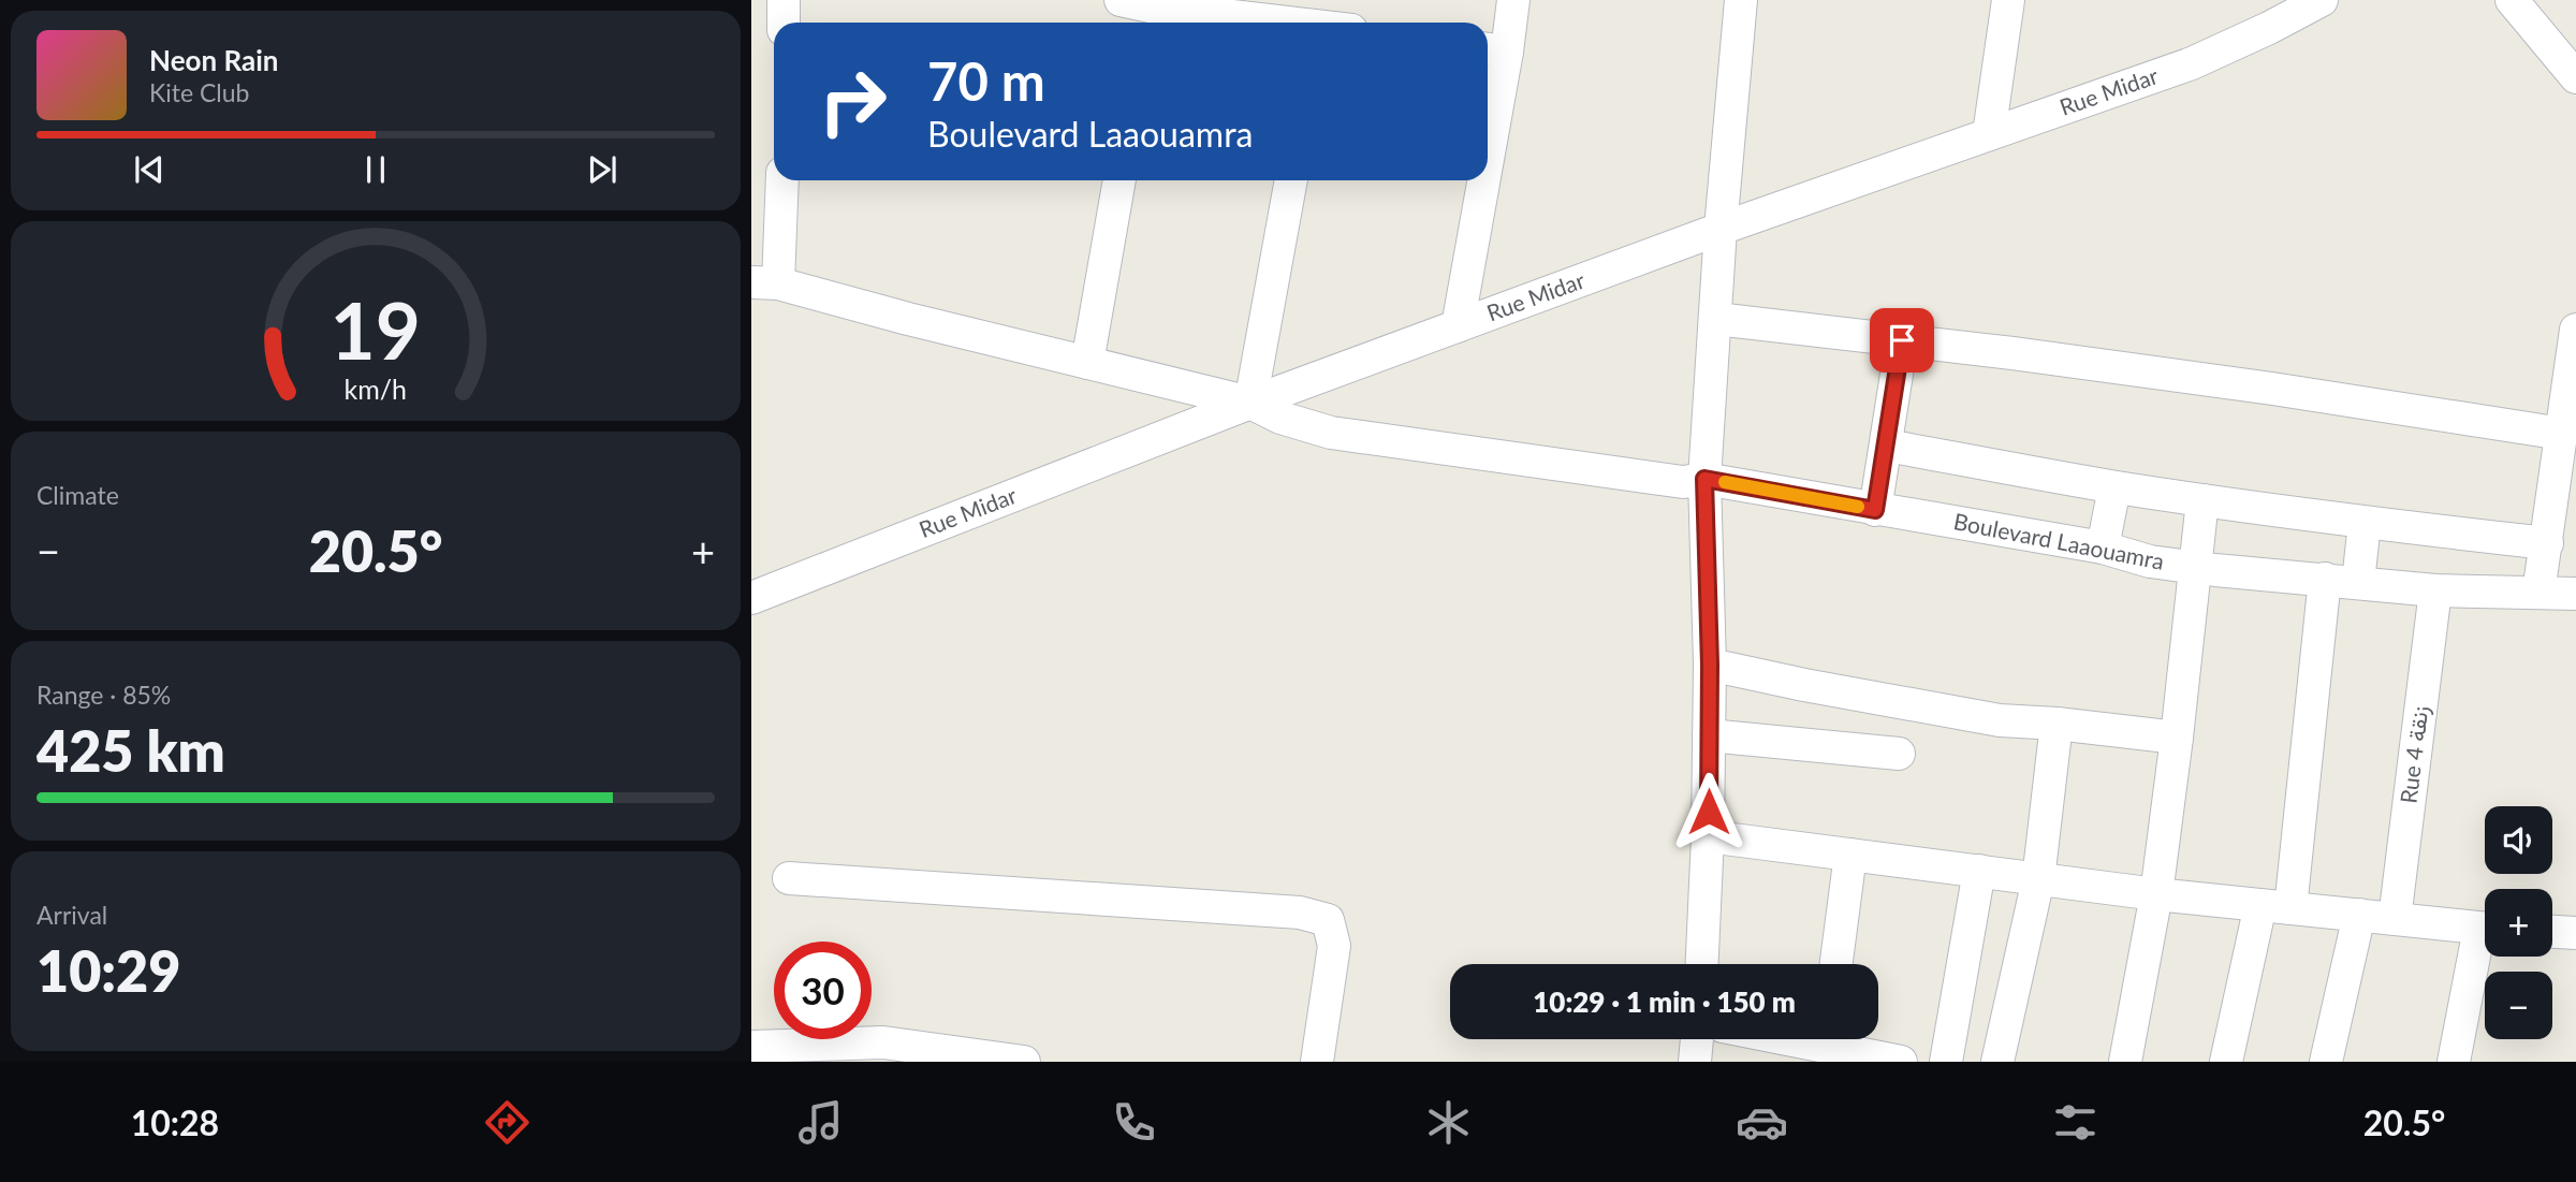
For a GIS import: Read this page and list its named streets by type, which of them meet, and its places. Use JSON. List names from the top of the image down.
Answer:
{
  "streets": {
    "street": ["Rue Midar", "Boulevard Laaouamra", "Rue 4 زنقة"]
  },
  "crossings": [
    ["Rue Midar", "Boulevard Laaouamra"],
    ["Boulevard Laaouamra", "Rue 4 زنقة"]
  ],
  "page": {
    "turn": ["70 m", "Boulevard Laaouamra"],
    "song": ["Neon Rain", "Kite Club"],
    "tile": [
      "Climate",
      ["Range · 85%", "425 km"],
      ["Arrival", "10:29"]
    ],
    "heat": ["−", "20.5°", "+"],
    "map_buttons": ["+", "−"],
    "limit": "30",
    "trip": "10:29 · 1 min · 150 m",
    "tabs": ["10:28", "20.5°"],
    "gauge": ["19", "km/h"]
  }
}
